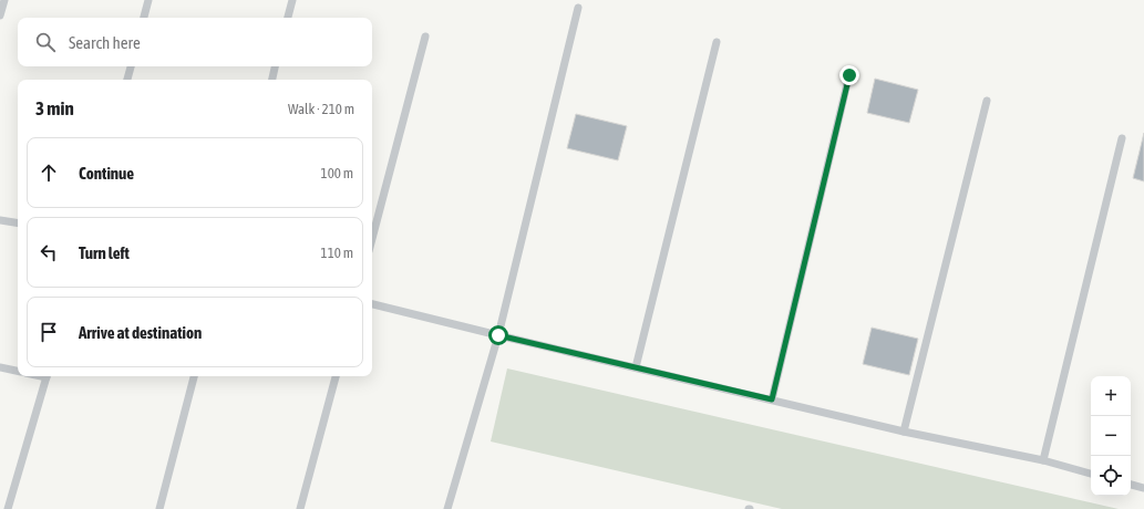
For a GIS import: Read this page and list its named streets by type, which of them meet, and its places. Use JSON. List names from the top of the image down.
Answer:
{
  "page": {
    "search": "Search here",
    "heading": ["3 min", "Walk · 210 m"],
    "list": [
      ["Continue", "100 m"],
      ["Turn left", "110 m"],
      "Arrive at destination"
    ],
    "map_buttons": ["+", "−"]
  }
}
